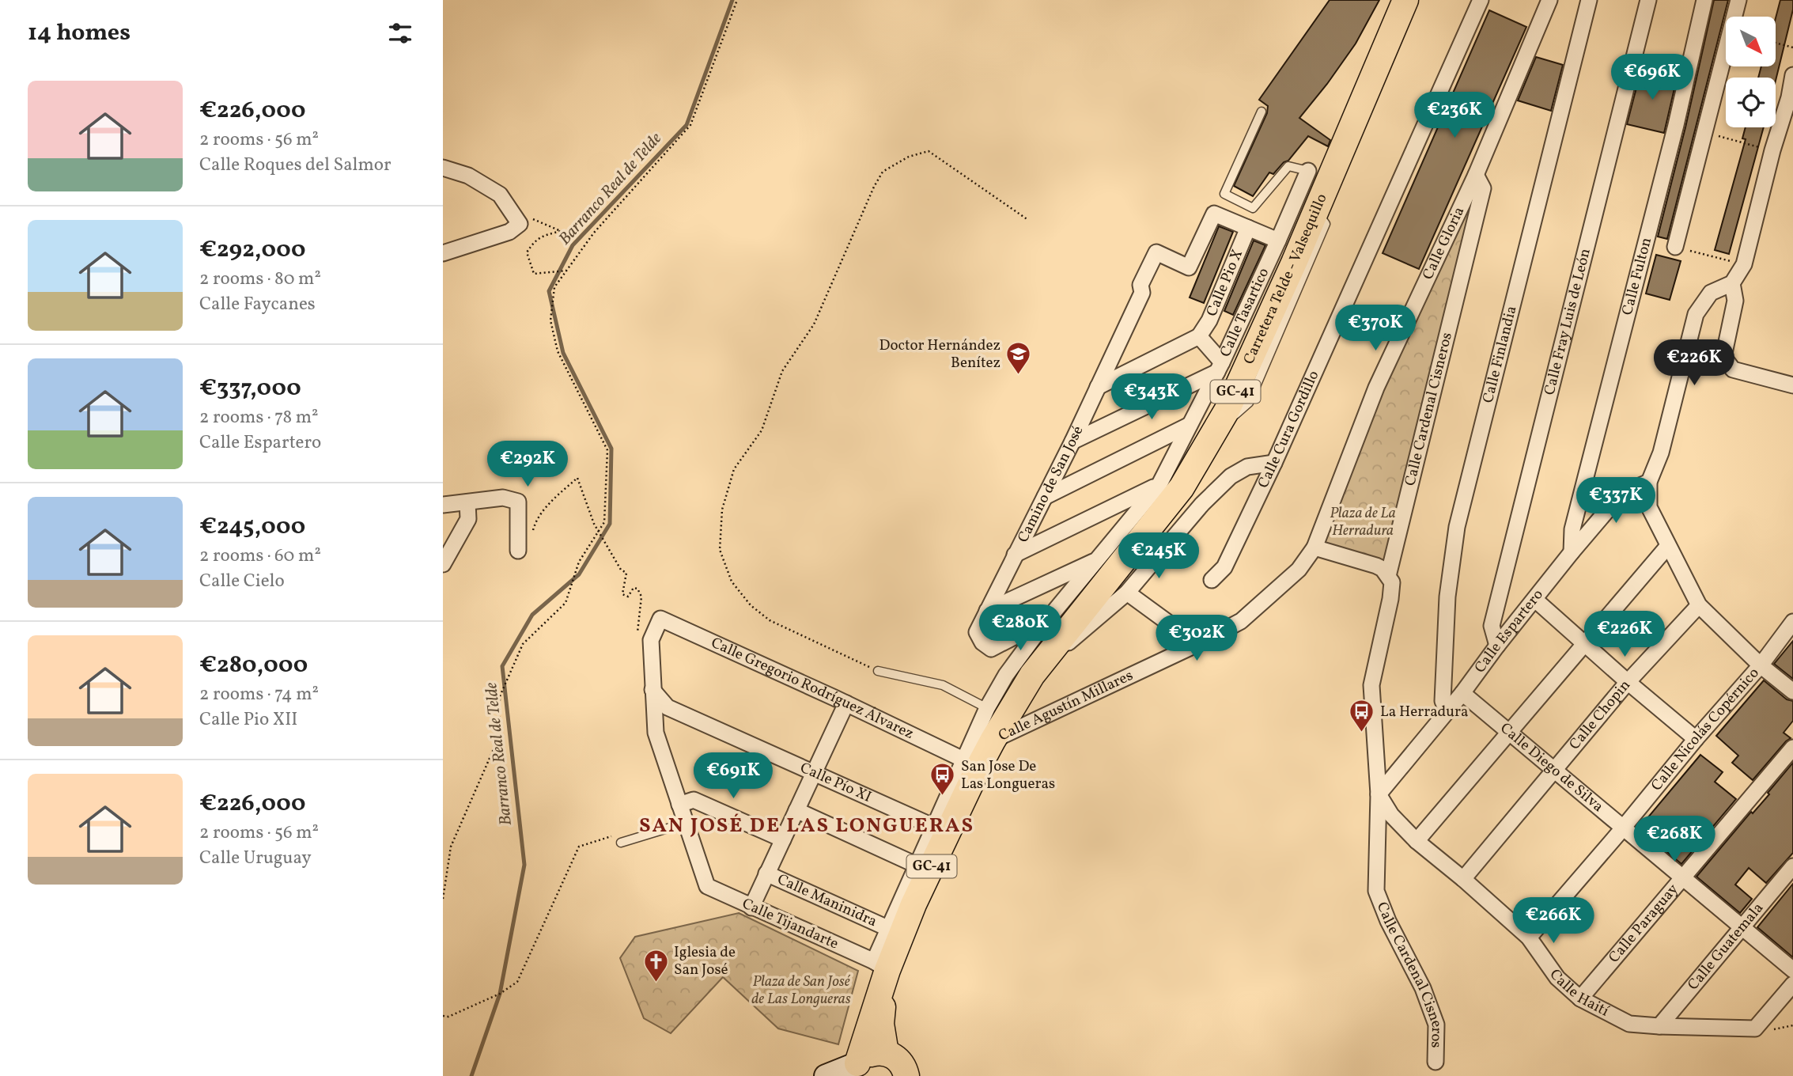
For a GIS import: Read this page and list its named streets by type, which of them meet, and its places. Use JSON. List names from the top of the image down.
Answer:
{
  "streets": {
    "main road": ["Carretera Telde - Valsequillo", "GC-41"],
    "street": [
      "Calle Gloria",
      "Calle Fulton",
      "Calle Pio X",
      "Calle Tasartico",
      "Calle Fray Luis de León",
      "Calle Finlandia",
      "Calle Cardenal Cisneros",
      "Calle Cura Gordillo",
      "Camino de San José",
      "Calle Espartero",
      "Calle Gregorio Rodríguez Álvarez",
      "Calle Agustín Millares",
      "Calle Chopin",
      "Calle Nicolás Copérnico",
      "Calle Diego de Silva",
      "Calle Pío XI",
      "Calle Maninidra",
      "Calle Tijandarte",
      "Calle Paraguay",
      "Calle Guatemala",
      "Calle Haití"
    ]
  },
  "crossings": [
    ["Calle Gloria", "Calle Cardenal Cisneros"],
    ["Calle Gloria", "Calle Agustín Millares"],
    ["Calle Fulton", "Calle Espartero"],
    ["Carretera Telde - Valsequillo", "Calle Tasartico"],
    ["Carretera Telde - Valsequillo", "Calle Gregorio Rodríguez Álvarez"],
    ["Carretera Telde - Valsequillo", "Calle Agustín Millares"],
    ["Carretera Telde - Valsequillo", "Calle Tijandarte"],
    ["Calle Pio X", "Camino de San José"],
    ["Calle Tasartico", "Camino de San José"],
    ["Calle Tasartico", "Calle Gregorio Rodríguez Álvarez"],
    ["Calle Tasartico", "Calle Pío XI"],
    ["Calle Tasartico", "Calle Maninidra"],
    ["Calle Tasartico", "Calle Tijandarte"],
    ["Calle Fray Luis de León", "Calle Espartero"],
    ["Calle Finlandia", "Calle Espartero"],
    ["Calle Cardenal Cisneros", "Calle Espartero"],
    ["Calle Cardenal Cisneros", "Calle Haití"],
    ["Calle Espartero", "Calle Diego de Silva"],
    ["Calle Espartero", "Calle Haití"],
    ["Calle Gregorio Rodríguez Álvarez", "Calle Pío XI"],
    ["Calle Chopin", "Calle Diego de Silva"],
    ["Calle Chopin", "Calle Haití"],
    ["Calle Nicolás Copérnico", "Calle Diego de Silva"],
    ["Calle Nicolás Copérnico", "Calle Haití"],
    ["Calle Diego de Silva", "Calle Paraguay"],
    ["Calle Diego de Silva", "Calle Guatemala"],
    ["Calle Paraguay", "Calle Haití"],
    ["Calle Guatemala", "Calle Haití"]
  ],
  "districts": ["SAN JOSÉ DE LAS LONGUERAS"],
  "water": ["Barranco Real de Telde"],
  "parks": ["Plaza de La Herradura", "Plaza de San José de Las Longueras"],
  "places": {
    "school or university": ["Doctor Hernández Benítez"],
    "bus stop": ["La Herradura", "San Jose De Las Longueras"],
    "church": ["Iglesia de San José"]
  },
  "north": "bottom right",
  "page": {
    "heading": "14 homes",
    "price": [
      "€696K",
      "€236K",
      "€370K",
      "€226K",
      "€343K",
      "€292K",
      "€337K",
      "€245K",
      "€280K",
      "€226K",
      "€302K",
      "€691K",
      "€268K",
      "€266K"
    ],
    "list": [
      {
        "name": "€226,000",
        "note": "2 rooms · 56 m² · Calle Roques del Salmor"
      },
      {
        "name": "€292,000",
        "note": "2 rooms · 80 m² · Calle Faycanes"
      },
      {
        "name": "€337,000",
        "note": "2 rooms · 78 m² · Calle Espartero"
      },
      {
        "name": "€245,000",
        "note": "2 rooms · 60 m² · Calle Cielo"
      },
      {
        "name": "€280,000",
        "note": "2 rooms · 74 m² · Calle Pio XII"
      },
      {
        "name": "€226,000",
        "note": "2 rooms · 56 m² · Calle Uruguay"
      }
    ]
  }
}
